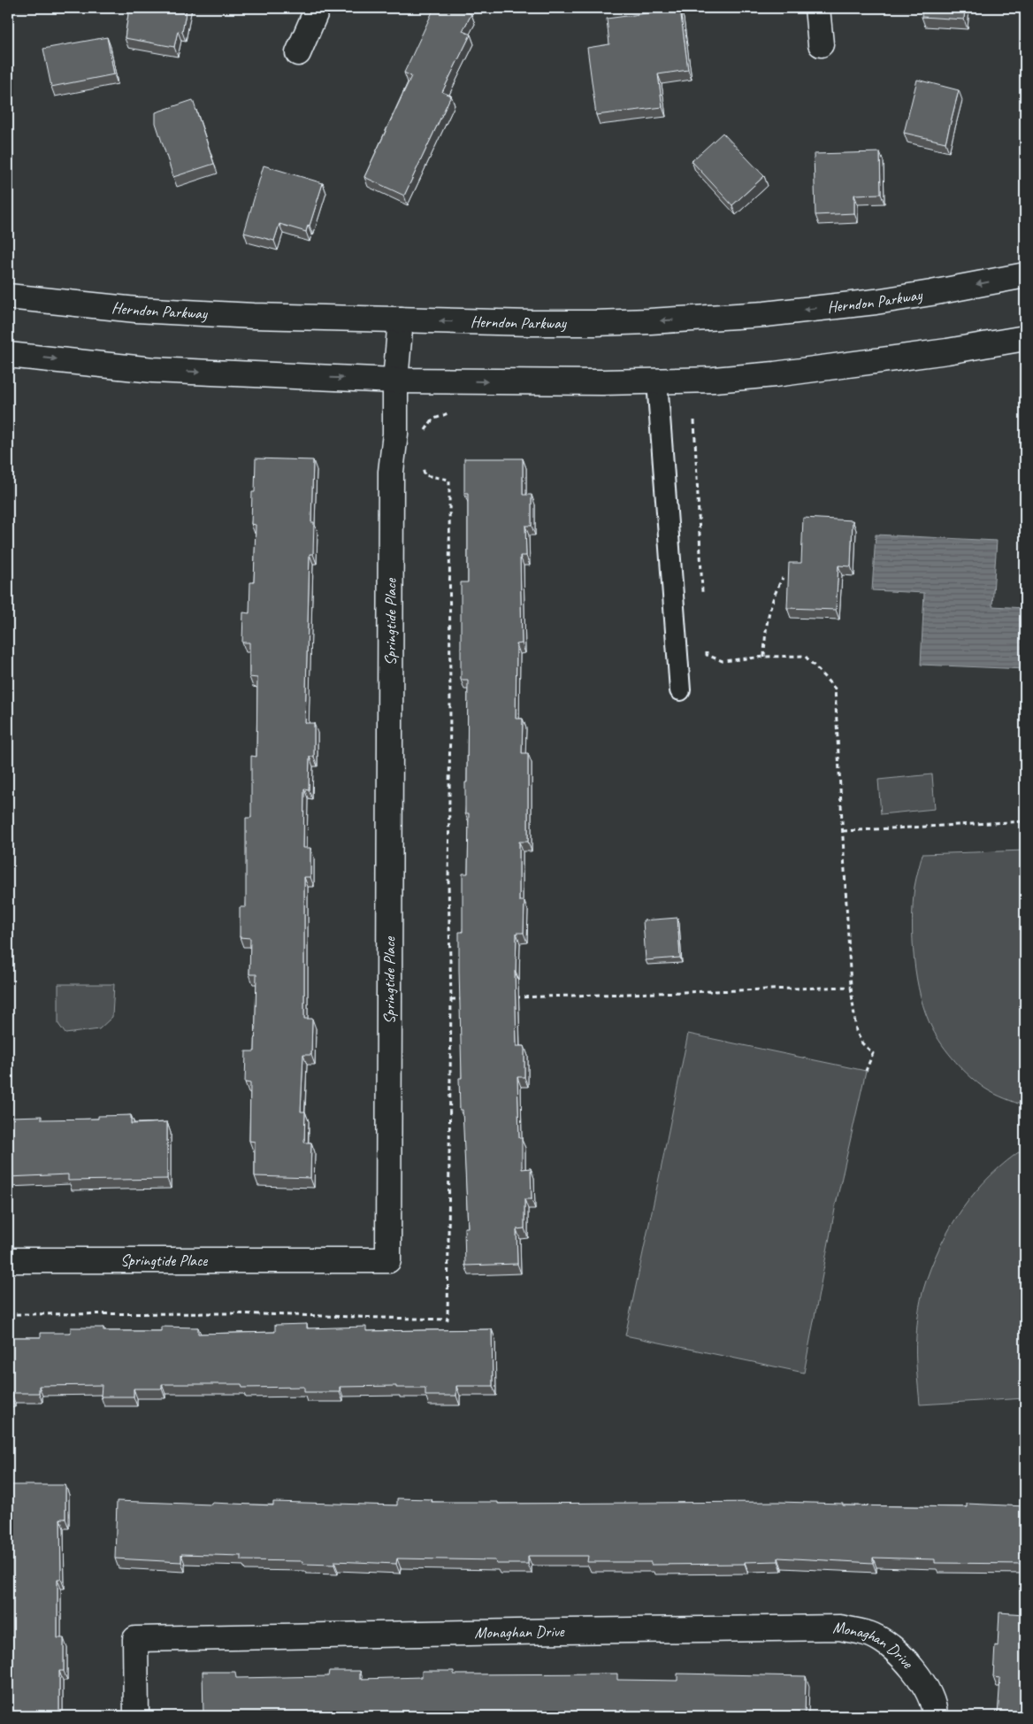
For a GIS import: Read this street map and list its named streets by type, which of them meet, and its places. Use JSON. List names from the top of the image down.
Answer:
{
  "streets": {
    "street": ["Herndon Parkway", "Springtide Place", "Monaghan Drive"]
  },
  "crossings": [
    ["Herndon Parkway", "Springtide Place"]
  ]
}
